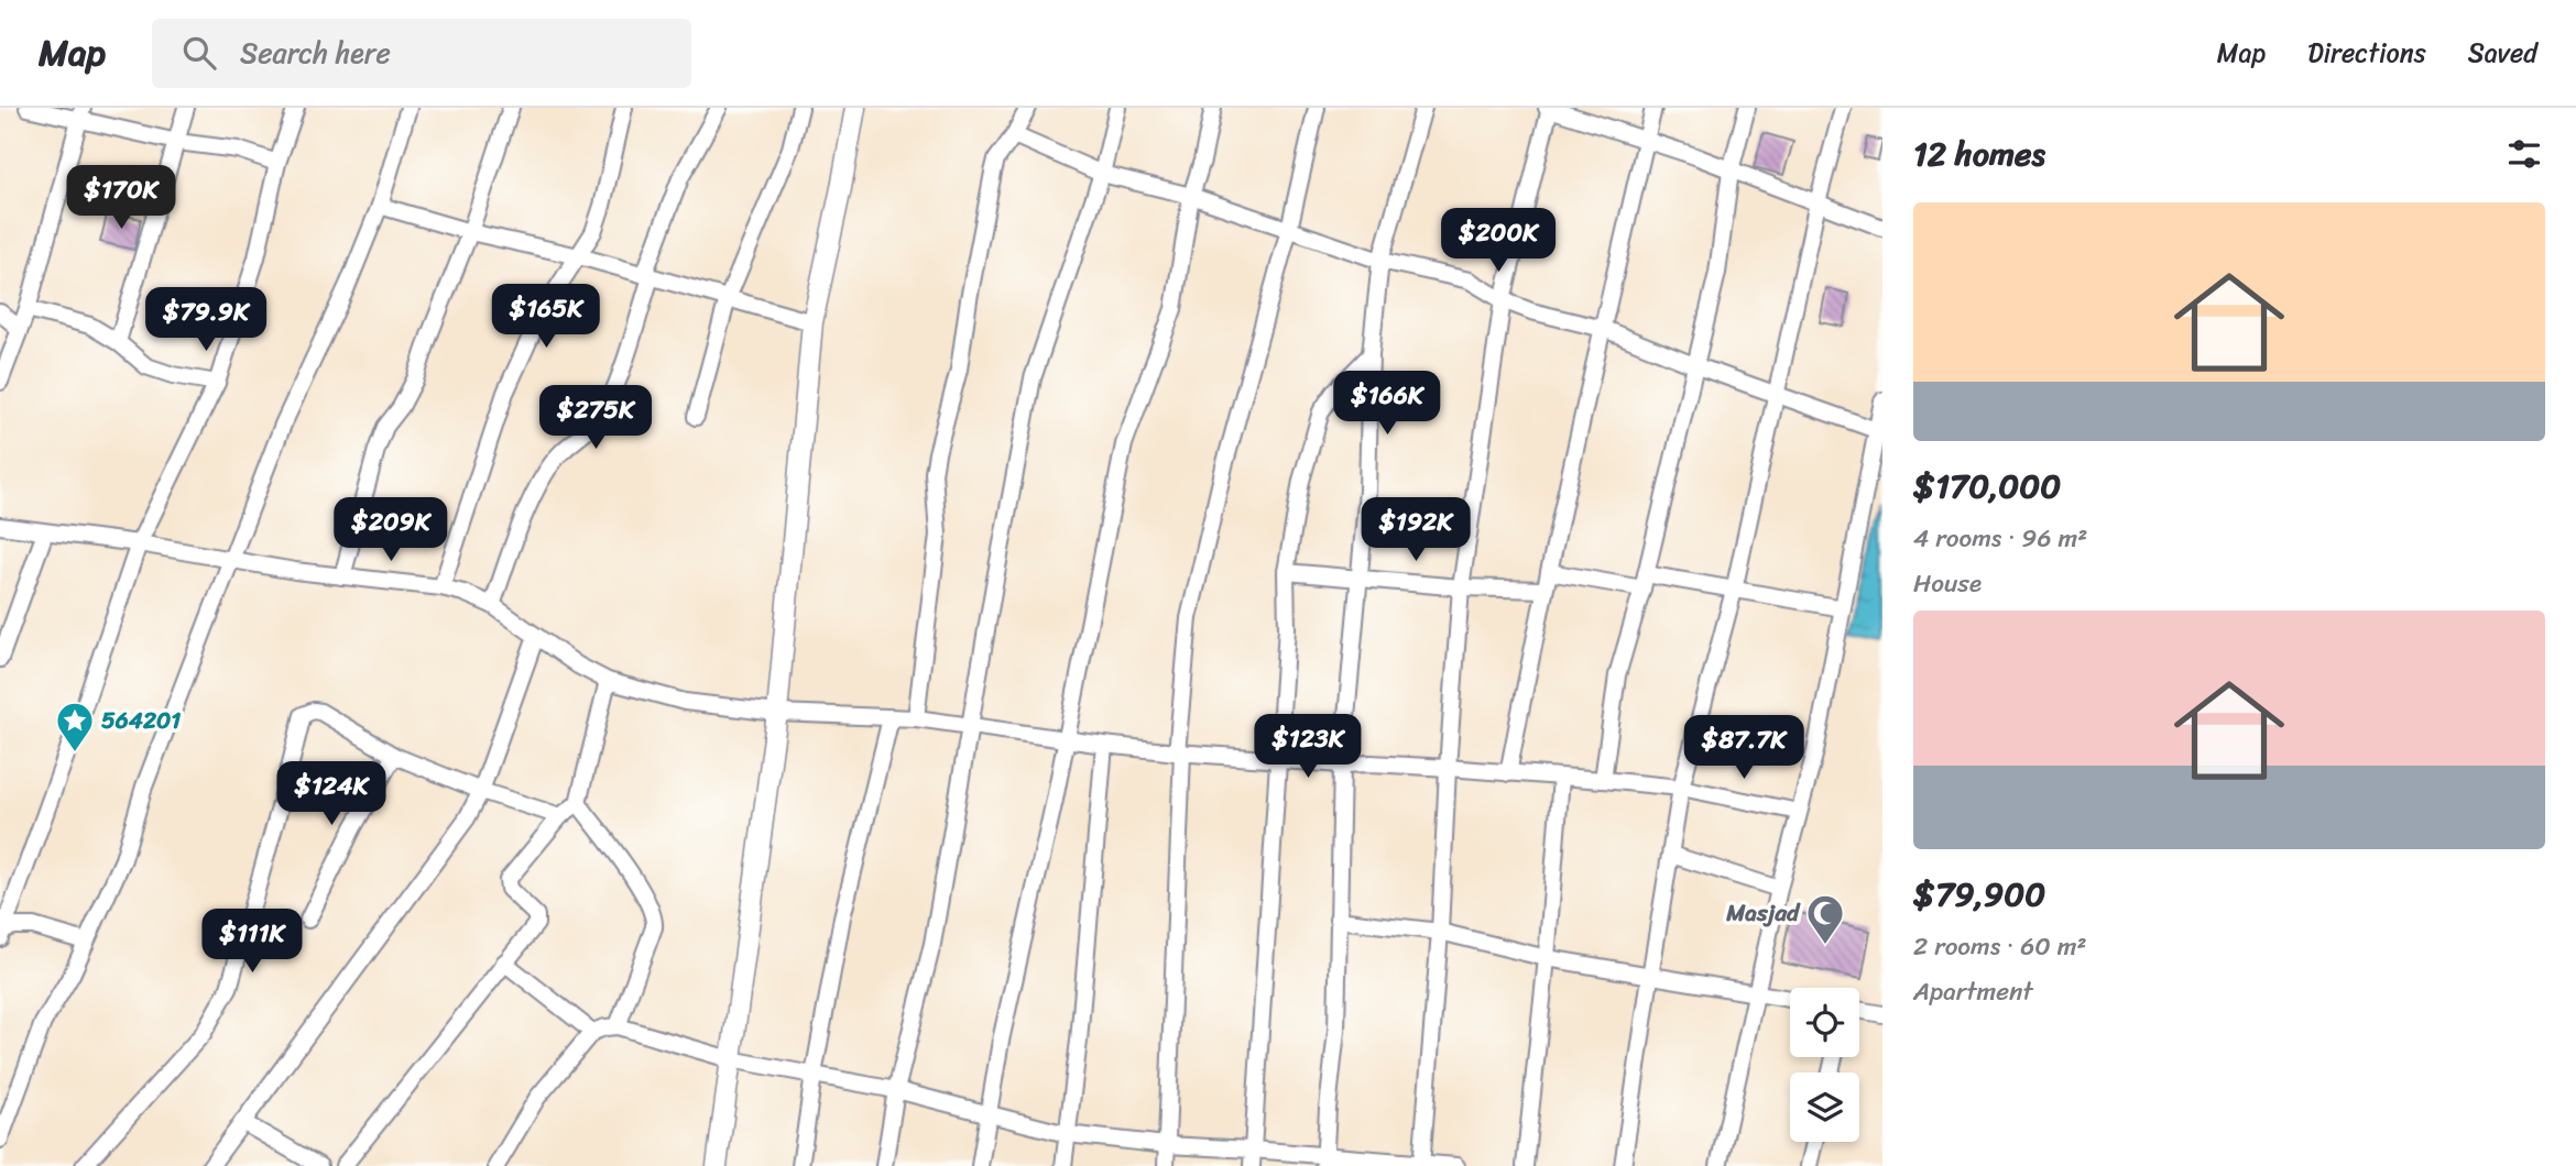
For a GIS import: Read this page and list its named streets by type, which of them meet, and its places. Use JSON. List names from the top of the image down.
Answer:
{
  "places": {
    "place": ["564201"],
    "mosque": ["Masjad"]
  },
  "page": {
    "header": "Map",
    "search": "Search here",
    "nav": ["Map", "Directions", "Saved"],
    "heading": "12 homes",
    "price": [
      "$170K",
      "$200K",
      "$165K",
      "$79.9K",
      "$166K",
      "$275K",
      "$209K",
      "$192K",
      "$123K",
      "$87.7K",
      "$124K",
      "$111K"
    ],
    "list": [
      {
        "name": "$170,000",
        "note": "4 rooms · 96 m² · House"
      },
      {
        "name": "$79,900",
        "note": "2 rooms · 60 m² · Apartment"
      }
    ]
  }
}
